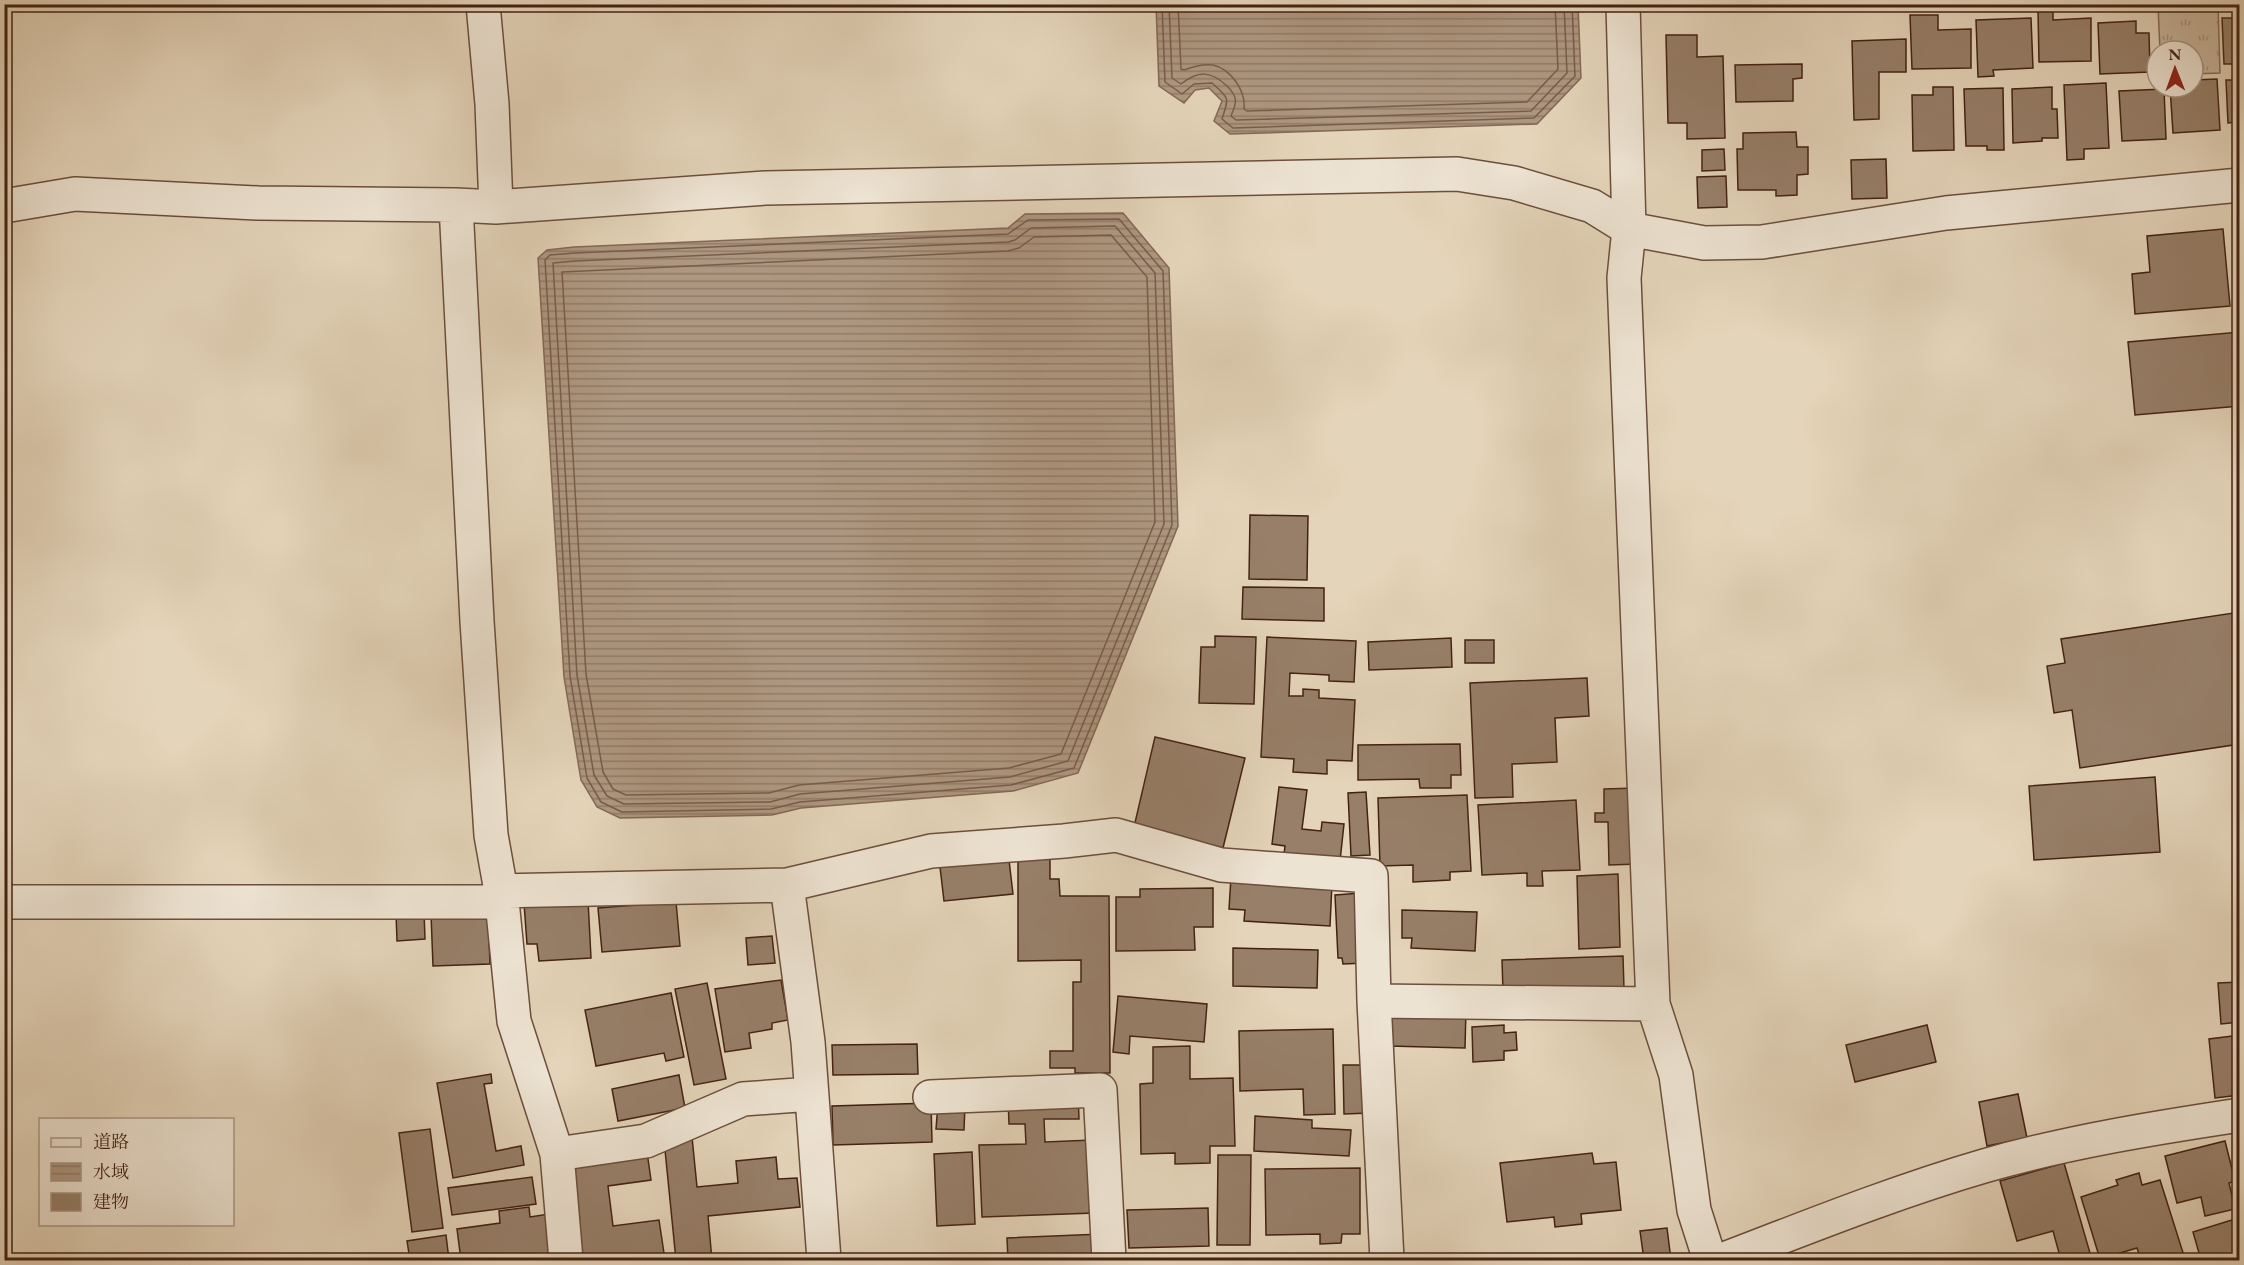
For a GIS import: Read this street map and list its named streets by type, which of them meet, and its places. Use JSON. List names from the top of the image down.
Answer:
{
  "legend": ["道路", "水域", "建物"],
  "north": "top"
}
